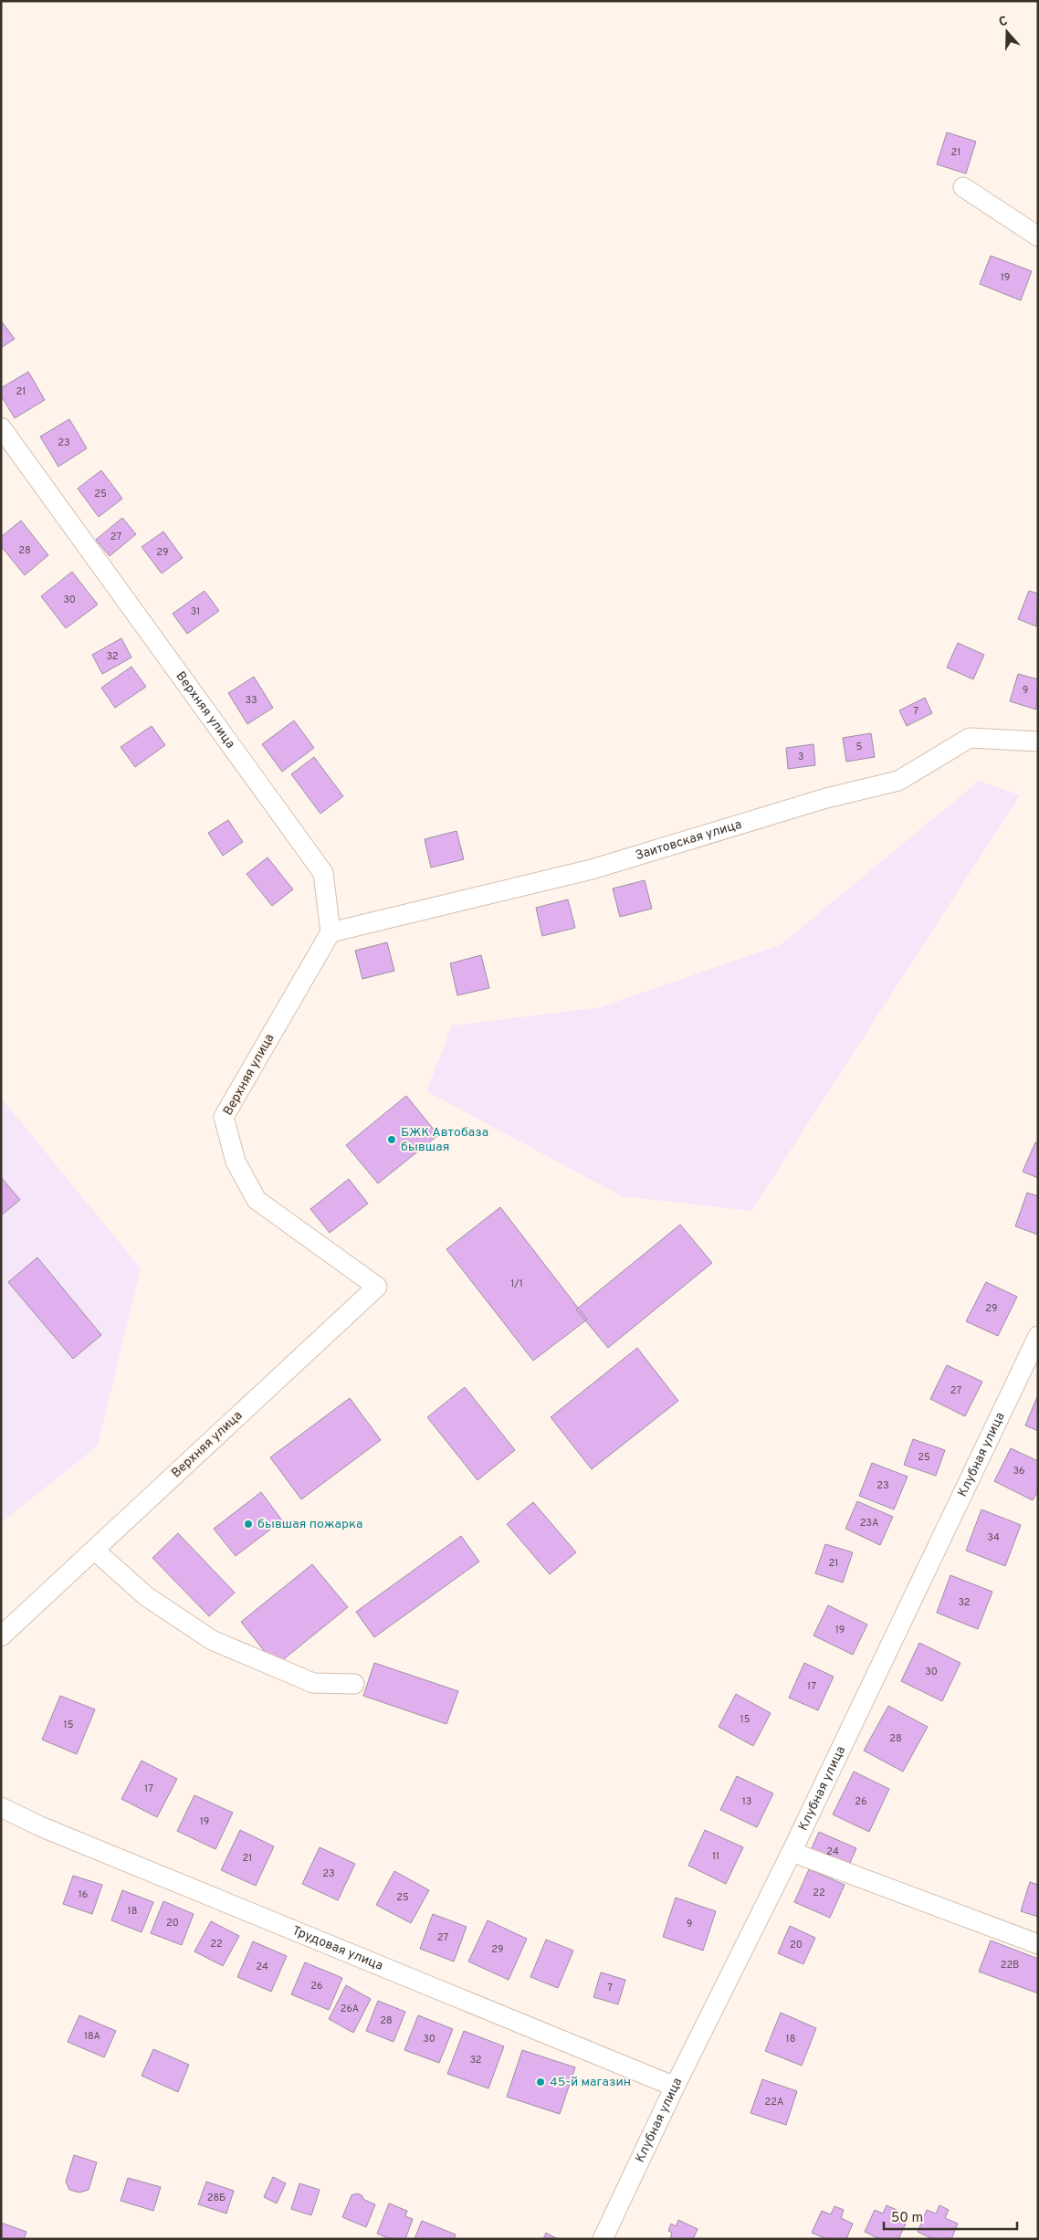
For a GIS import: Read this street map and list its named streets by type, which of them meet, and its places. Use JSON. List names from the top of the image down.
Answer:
{
  "streets": {
    "street": [
      "Верхняя улица",
      "Заитовская улица",
      "Клубная улица",
      "Трудовая улица"
    ]
  },
  "crossings": [
    ["Верхняя улица", "Заитовская улица"],
    ["Клубная улица", "Трудовая улица"]
  ],
  "places": ["БЖК Автобаза бывшая", "бывшая пожарка", "45-й магазин"],
  "house_numbers": [
    "21",
    "19",
    "21",
    "23",
    "25",
    "27",
    "28",
    "29",
    "30",
    "31",
    "32",
    "9",
    "33",
    "7",
    "5",
    "3",
    "1/1",
    "29",
    "27",
    "25",
    "36",
    "23",
    "23А",
    "34",
    "21",
    "32",
    "19",
    "30",
    "17",
    "15",
    "15",
    "28",
    "17",
    "13",
    "26",
    "19",
    "24",
    "11",
    "21",
    "23",
    "22",
    "16",
    "25",
    "18",
    "20",
    "9",
    "27",
    "22",
    "20",
    "29",
    "22В",
    "24",
    "26",
    "7",
    "26А",
    "28",
    "18А",
    "30",
    "18",
    "32",
    "22А",
    "28Б"
  ],
  "scale_bar": "50 m",
  "north": "top"
}
